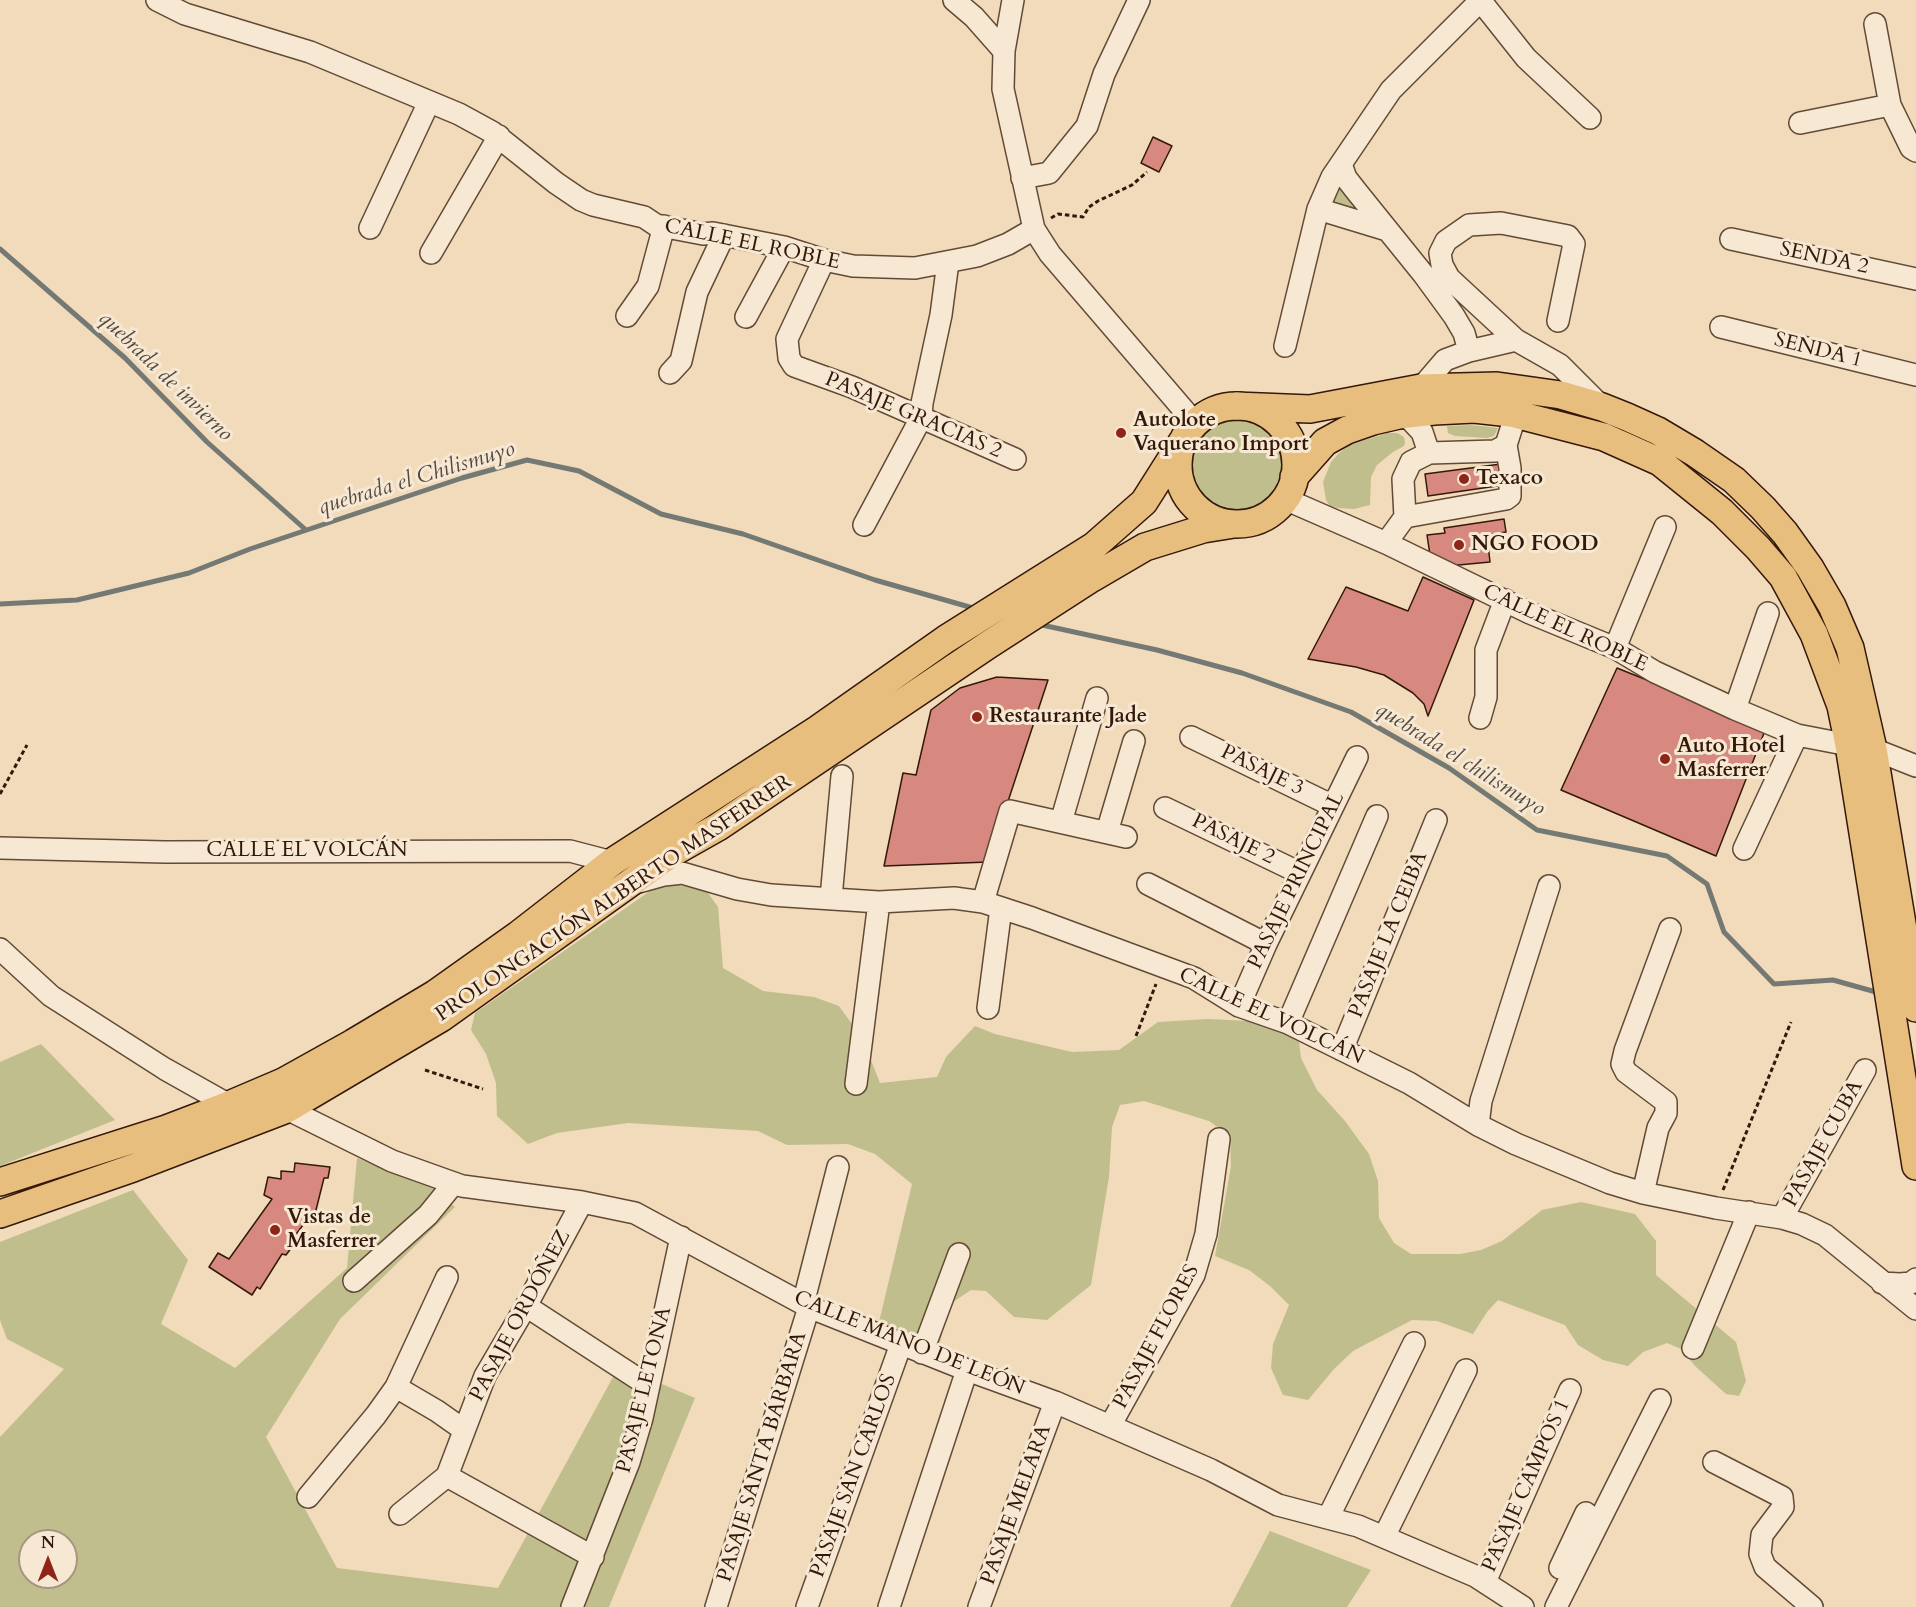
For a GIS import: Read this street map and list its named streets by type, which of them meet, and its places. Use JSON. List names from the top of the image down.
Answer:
{
  "streets": {
    "main road": ["PROLONGACIÓN ALBERTO MASFERRER"],
    "street": [
      "CALLE EL ROBLE",
      "SENDA 2",
      "SENDA 1",
      "PASAJE GRACIAS 2",
      "PASAJE 3",
      "PASAJE 2",
      "CALLE EL VOLCÁN",
      "PASAJE PRINCIPAL",
      "PASAJE LA CEIBA",
      "PASAJE CUBA",
      "PASAJE ORDÓÑEZ",
      "PASAJE FLORES",
      "CALLE MANO DE LEÓN",
      "PASAJE LETONA",
      "PASAJE SANTA BÁRBARA",
      "PASAJE SAN CARLOS",
      "PASAJE CAMPOS 1",
      "PASAJE MELARA"
    ]
  },
  "crossings": [
    ["CALLE EL ROBLE", "PASAJE GRACIAS 2"],
    ["CALLE EL ROBLE", "PROLONGACIÓN ALBERTO MASFERRER"],
    ["PASAJE 3", "PASAJE PRINCIPAL"],
    ["PASAJE 2", "PASAJE PRINCIPAL"],
    ["CALLE EL VOLCÁN", "PASAJE PRINCIPAL"],
    ["CALLE EL VOLCÁN", "PROLONGACIÓN ALBERTO MASFERRER"],
    ["CALLE EL VOLCÁN", "PASAJE LA CEIBA"],
    ["CALLE EL VOLCÁN", "PASAJE CUBA"],
    ["PROLONGACIÓN ALBERTO MASFERRER", "CALLE MANO DE LEÓN"],
    ["PASAJE ORDÓÑEZ", "CALLE MANO DE LEÓN"],
    ["PASAJE FLORES", "CALLE MANO DE LEÓN"],
    ["CALLE MANO DE LEÓN", "PASAJE LETONA"],
    ["CALLE MANO DE LEÓN", "PASAJE SANTA BÁRBARA"],
    ["CALLE MANO DE LEÓN", "PASAJE SAN CARLOS"],
    ["CALLE MANO DE LEÓN", "PASAJE CAMPOS 1"],
    ["CALLE MANO DE LEÓN", "PASAJE MELARA"]
  ],
  "water": ["quebrada de invierno", "quebrada el Chilismuyo", "quebrada el chilismuyo"],
  "places": [
    "Autolote Vaquerano Import",
    "Texaco",
    "NGO FOOD",
    "Restaurante Jade",
    "Auto Hotel Masferrer",
    "Vistas de Masferrer"
  ],
  "north": "top"
}
